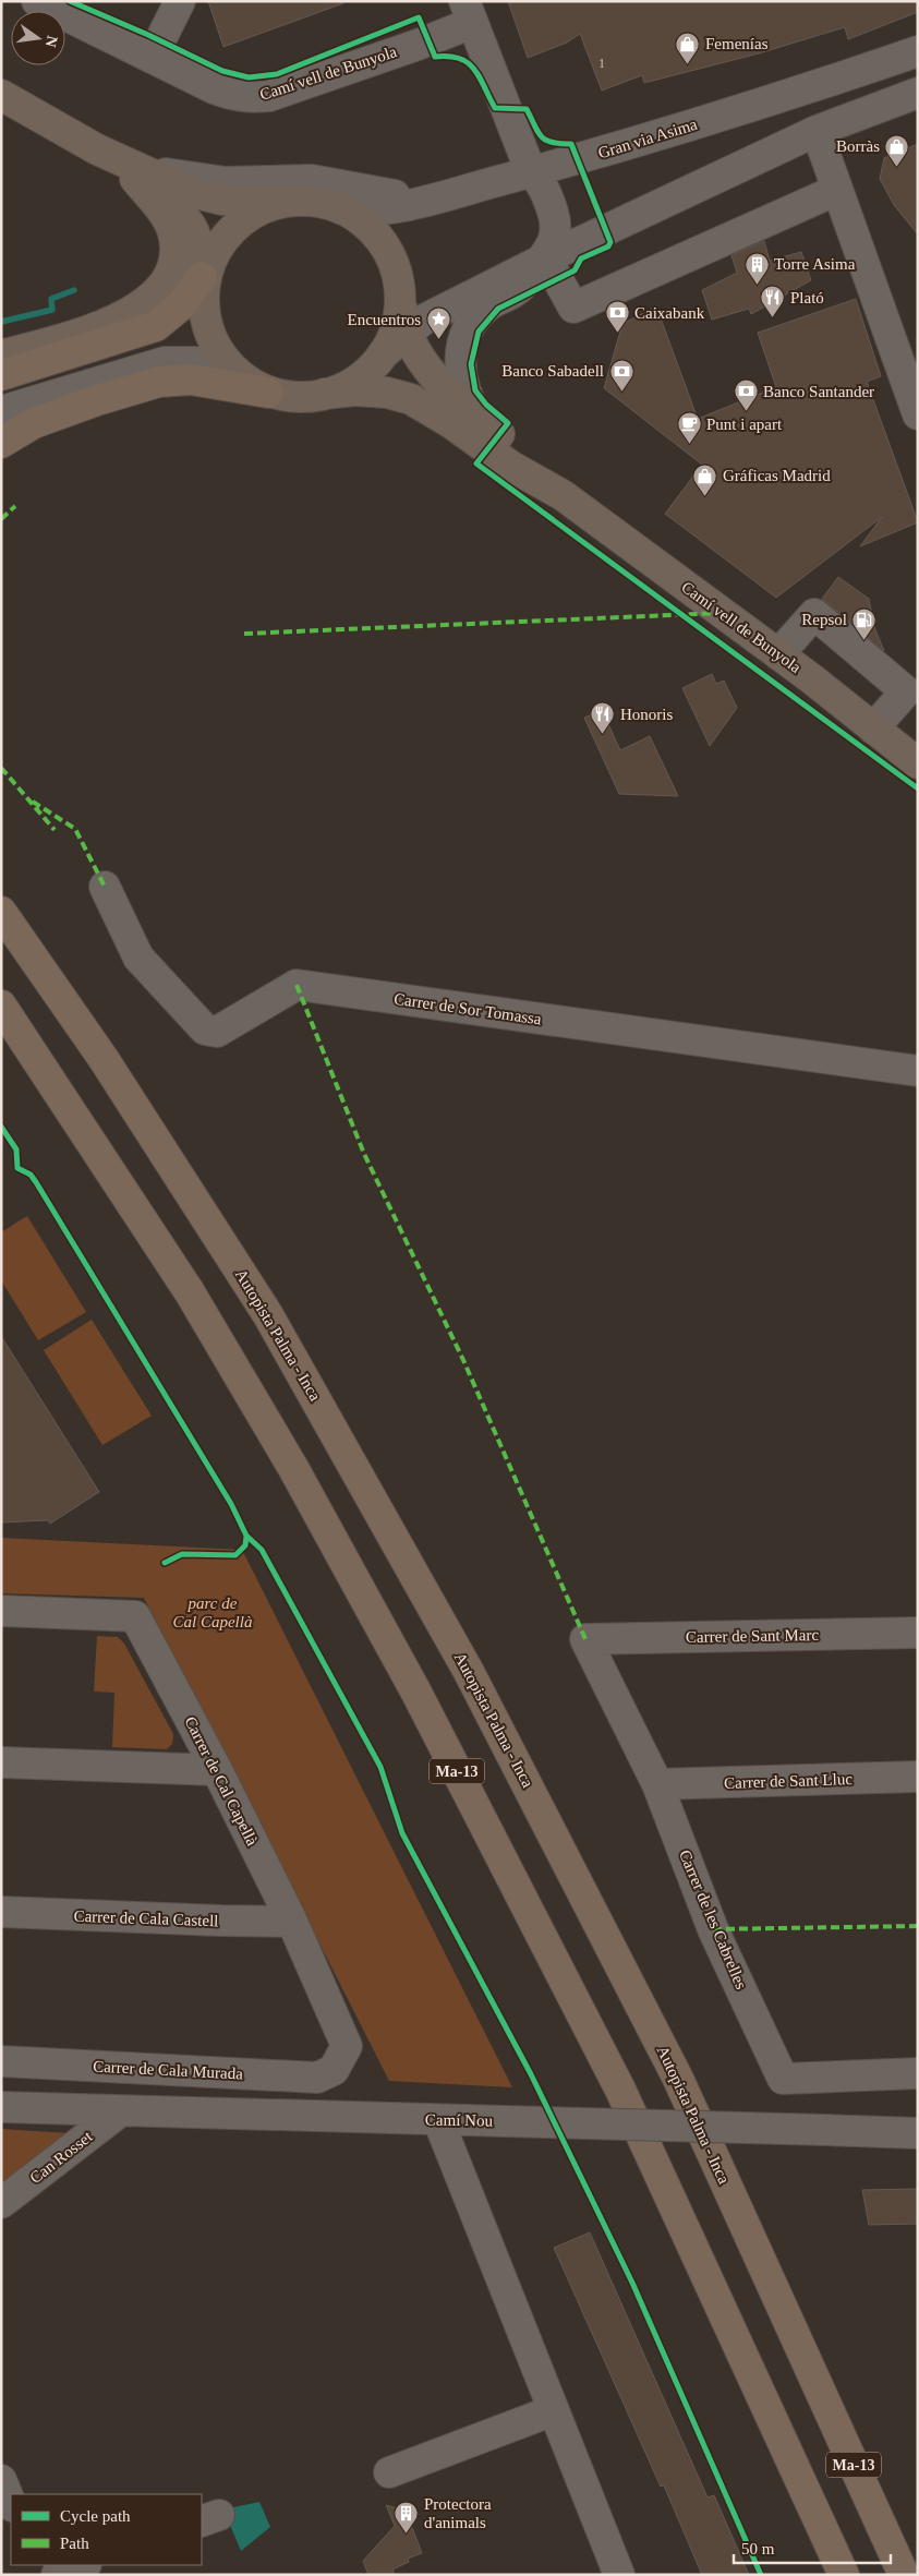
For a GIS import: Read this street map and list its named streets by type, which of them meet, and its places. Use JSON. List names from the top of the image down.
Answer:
{
  "streets": {
    "highway": ["Autopista Palma - Inca", "Ma-13"],
    "main road": ["Camí vell de Bunyola"],
    "street": [
      "Gran via Asima",
      "Carrer de Sor Tomassa",
      "Carrer de Sant Marc",
      "Carrer de Cal Capellà",
      "Carrer de Sant Lluc",
      "Carrer de Cala Castell",
      "Carrer de les Cabrelles",
      "Carrer de Cala Murada",
      "Camí Nou",
      "Can Rosset"
    ]
  },
  "crossings": [
    ["Carrer de Sant Marc", "Carrer de les Cabrelles"],
    ["Carrer de Cal Capellà", "Carrer de Cala Castell"],
    ["Carrer de Cal Capellà", "Carrer de Cala Murada"],
    ["Carrer de Sant Lluc", "Carrer de les Cabrelles"],
    ["Camí Nou", "Can Rosset"]
  ],
  "parks": ["parc de Cal Capellà"],
  "places": {
    "shop": ["Femenías", "Borràs", "Gráficas Madrid"],
    "building": ["Torre Asima", "Protectora d'animals"],
    "restaurant": ["Plató", "Honoris"],
    "bank": ["Caixabank", "Banco Sabadell", "Banco Santander"],
    "place": ["Encuentros"],
    "cafe": ["Punt i apart"],
    "fuel station": ["Repsol"]
  },
  "house_numbers": ["1"],
  "legend": ["Cycle path", "Path"],
  "scale_bar": "50 m",
  "north": "right"
}
